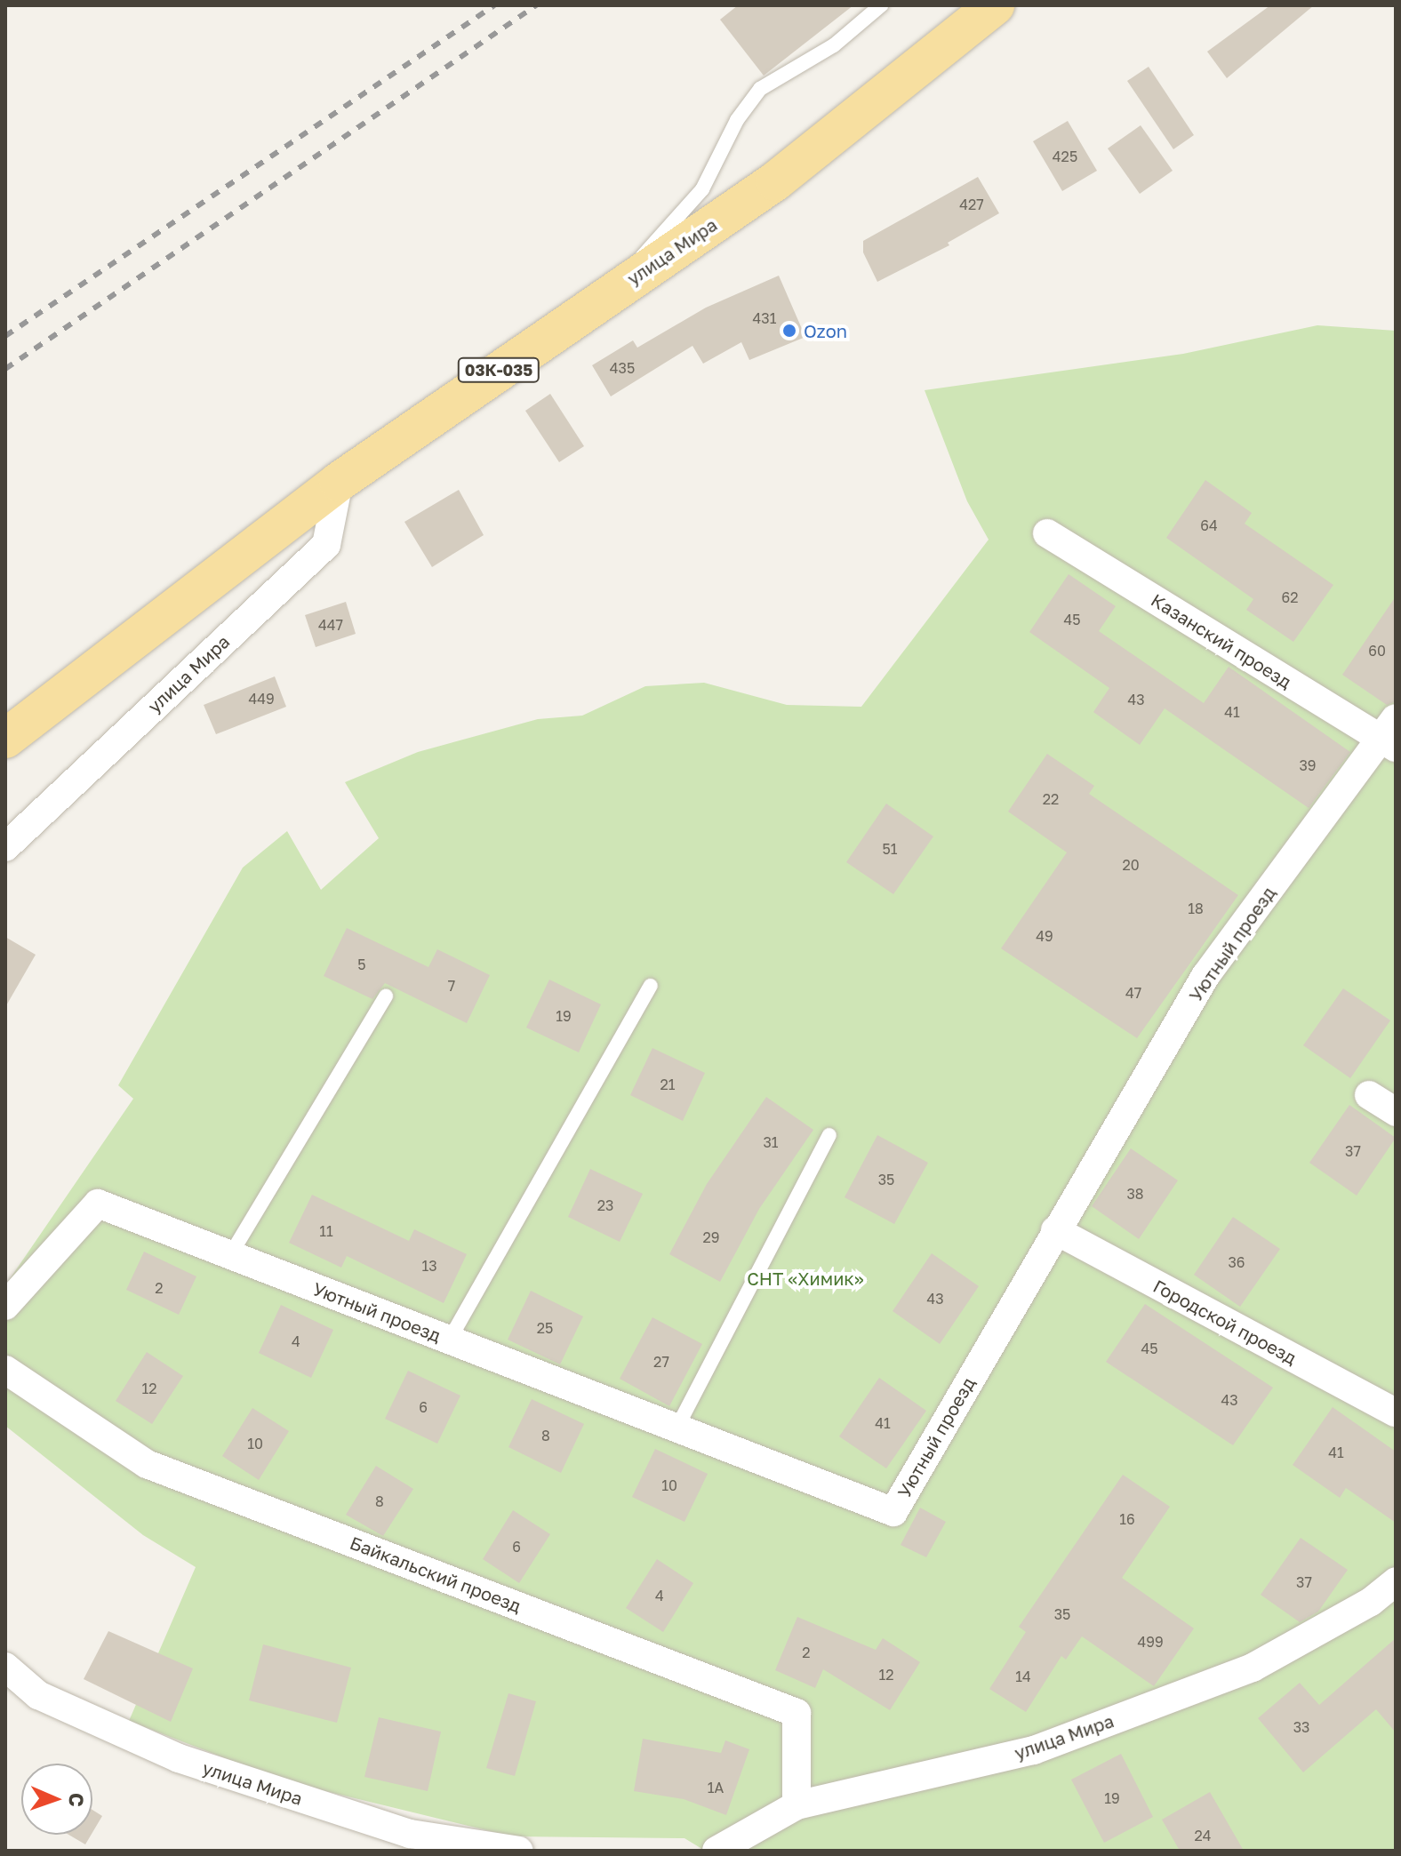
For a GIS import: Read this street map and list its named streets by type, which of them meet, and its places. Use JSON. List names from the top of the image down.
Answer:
{
  "streets": {
    "main road": ["улица Мира", "03К-035"],
    "street": [
      "Казанский проезд",
      "Уютный проезд",
      "Городской проезд",
      "Байкальский проезд"
    ]
  },
  "crossings": [
    ["улица Мира", "Байкальский проезд"],
    ["Казанский проезд", "Уютный проезд"],
    ["Уютный проезд", "Городской проезд"]
  ],
  "parks": ["СНТ «Химик»"],
  "places": ["Ozon"],
  "house_numbers": [
    "425",
    "427",
    "431",
    "435",
    "64",
    "62",
    "45",
    "447",
    "60",
    "449",
    "43",
    "41",
    "39",
    "22",
    "51",
    "20",
    "18",
    "49",
    "5",
    "7",
    "47",
    "19",
    "21",
    "31",
    "37",
    "35",
    "38",
    "23",
    "11",
    "29",
    "36",
    "13",
    "2",
    "43",
    "25",
    "4",
    "45",
    "27",
    "12",
    "43",
    "6",
    "41",
    "8",
    "10",
    "41",
    "10",
    "8",
    "16",
    "6",
    "37",
    "4",
    "35",
    "499",
    "2",
    "12",
    "14",
    "33",
    "1А",
    "19",
    "24"
  ],
  "north": "right"
}
